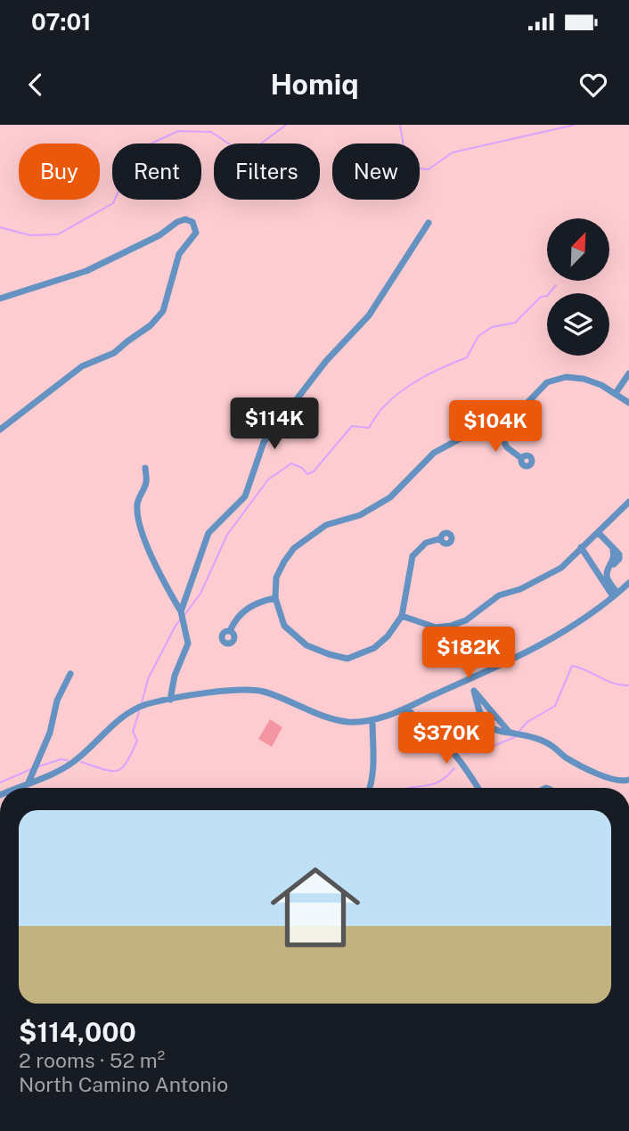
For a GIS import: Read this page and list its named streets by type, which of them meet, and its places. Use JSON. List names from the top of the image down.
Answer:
{
  "north": "top right",
  "page": {
    "status": "07:01",
    "header": "Homiq",
    "chip": [
      "Buy",
      "Rent",
      "Filters",
      "New"
    ],
    "price": [
      "$114K",
      "$104K",
      "$182K",
      "$370K"
    ],
    "list": [
      {
        "name": "$114,000",
        "note": "2 rooms · 52 m² · North Camino Antonio"
      }
    ]
  }
}
